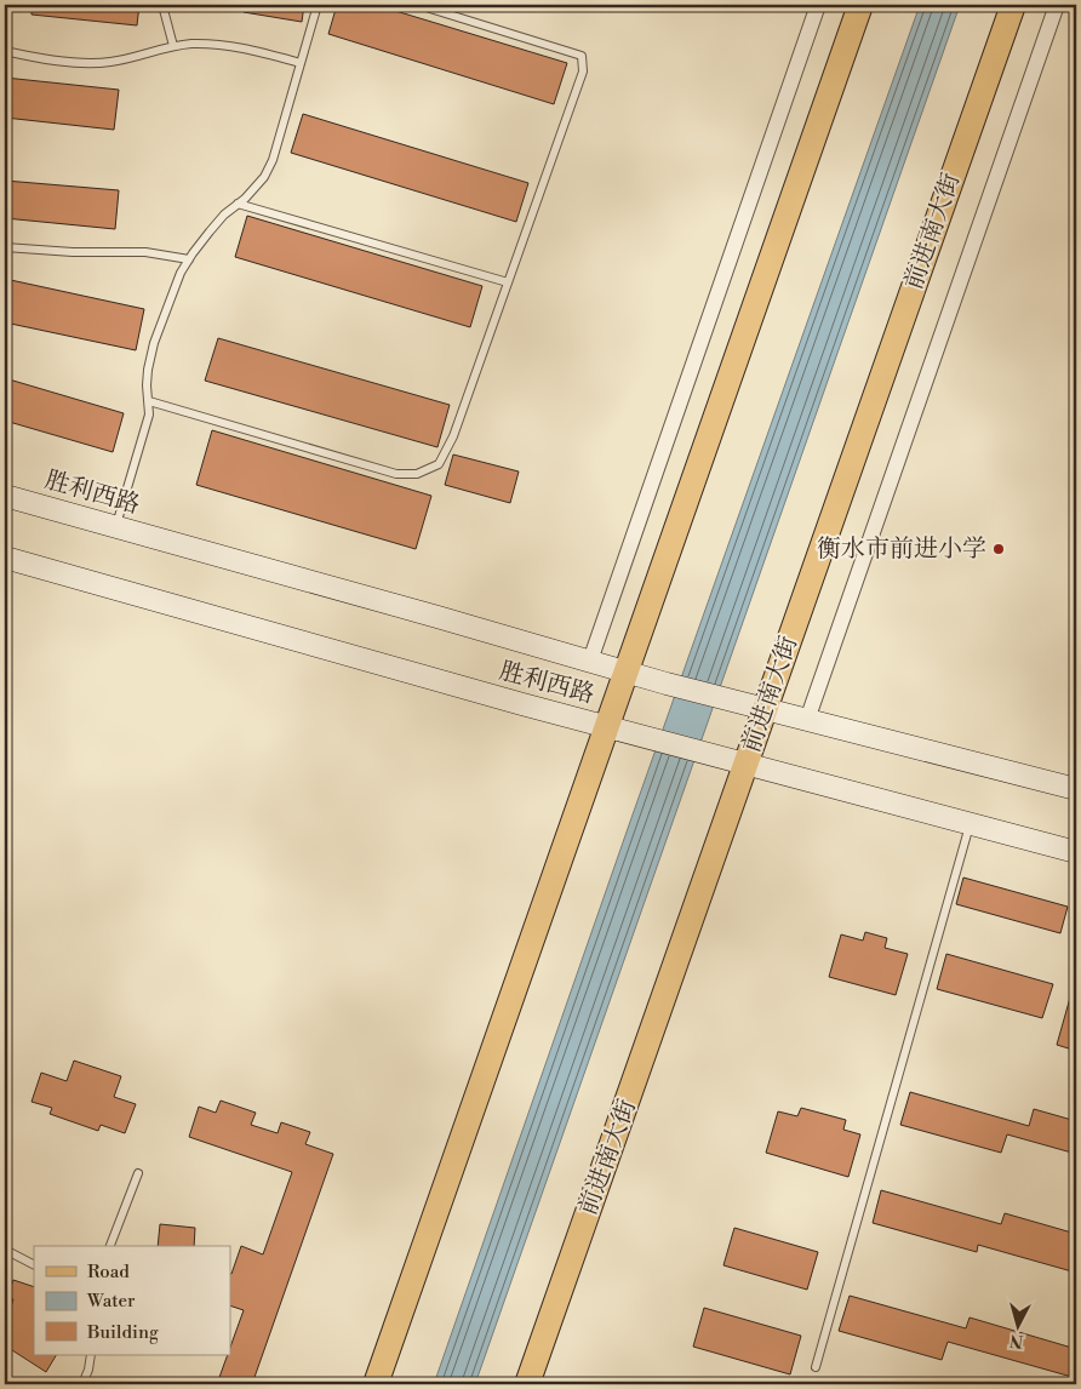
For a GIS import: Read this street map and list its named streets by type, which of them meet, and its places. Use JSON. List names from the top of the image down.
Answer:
{
  "streets": {
    "main road": ["前进南大街", "胜利西路"]
  },
  "crossings": [
    ["前进南大街", "胜利西路"]
  ],
  "places": ["衡水市前进小学"],
  "legend": ["Road", "Water", "Building"],
  "north": "bottom"
}
